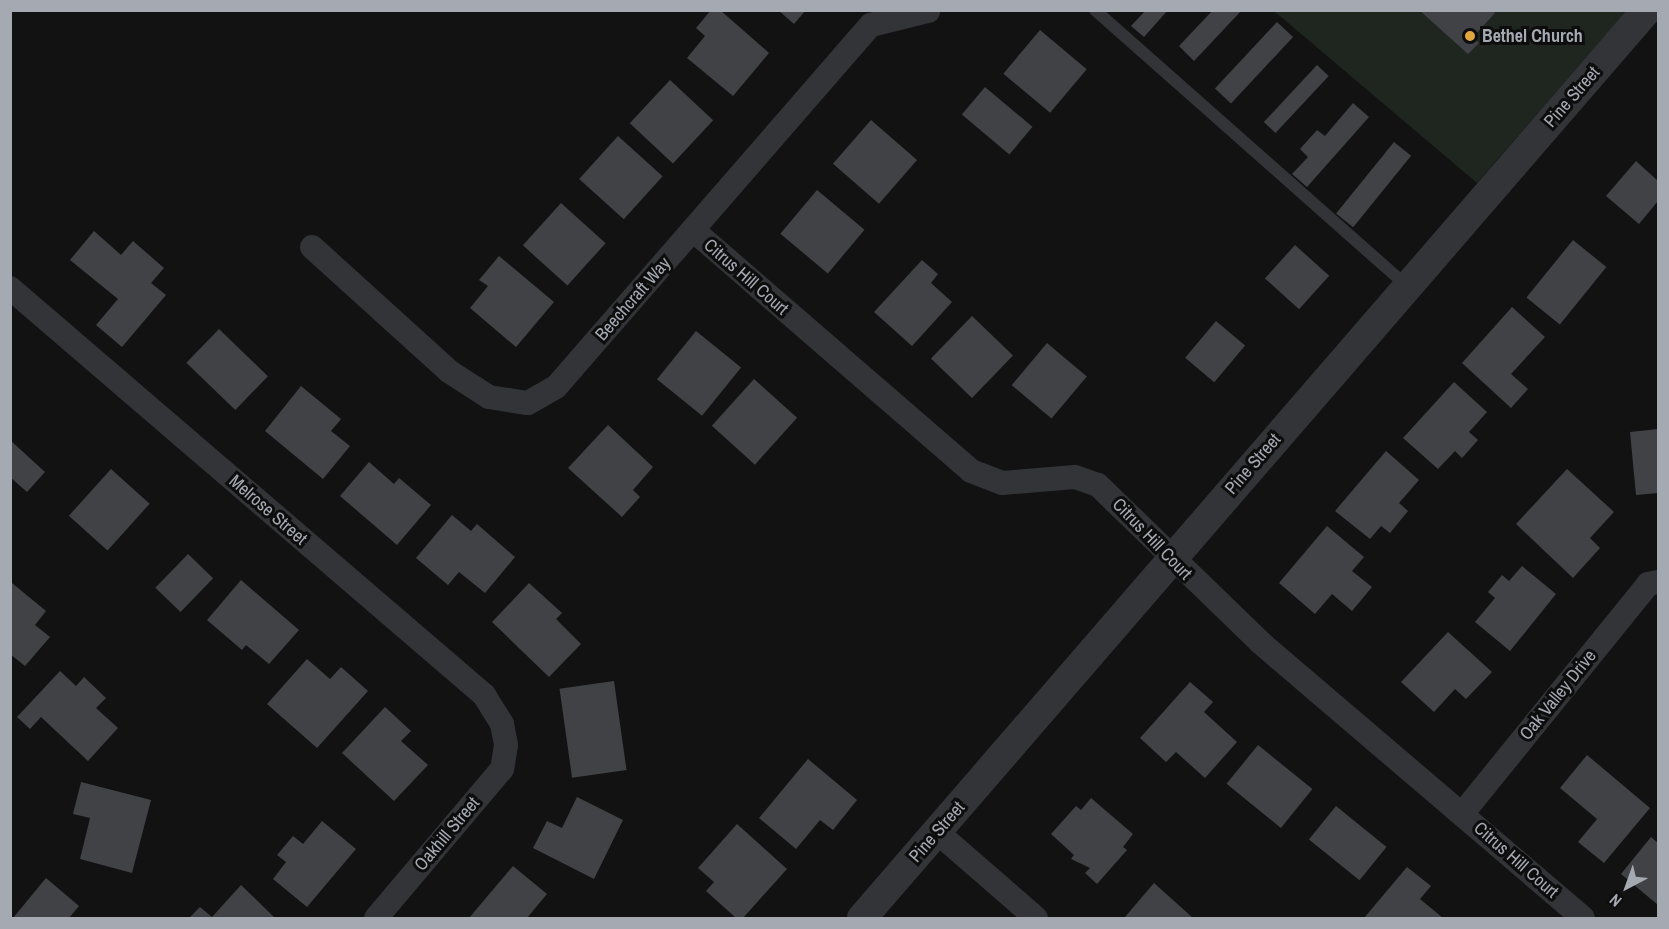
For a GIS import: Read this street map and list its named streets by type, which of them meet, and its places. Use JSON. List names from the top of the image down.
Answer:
{
  "streets": {
    "street": [
      "Pine Street",
      "Citrus Hill Court",
      "Beechcraft Way",
      "Melrose Street",
      "Oak Valley Drive",
      "Oakhill Street"
    ]
  },
  "crossings": [
    ["Pine Street", "Citrus Hill Court"],
    ["Citrus Hill Court", "Beechcraft Way"],
    ["Citrus Hill Court", "Oak Valley Drive"],
    ["Melrose Street", "Oakhill Street"]
  ],
  "places": ["Bethel Church"],
  "north": "bottom left"
}
